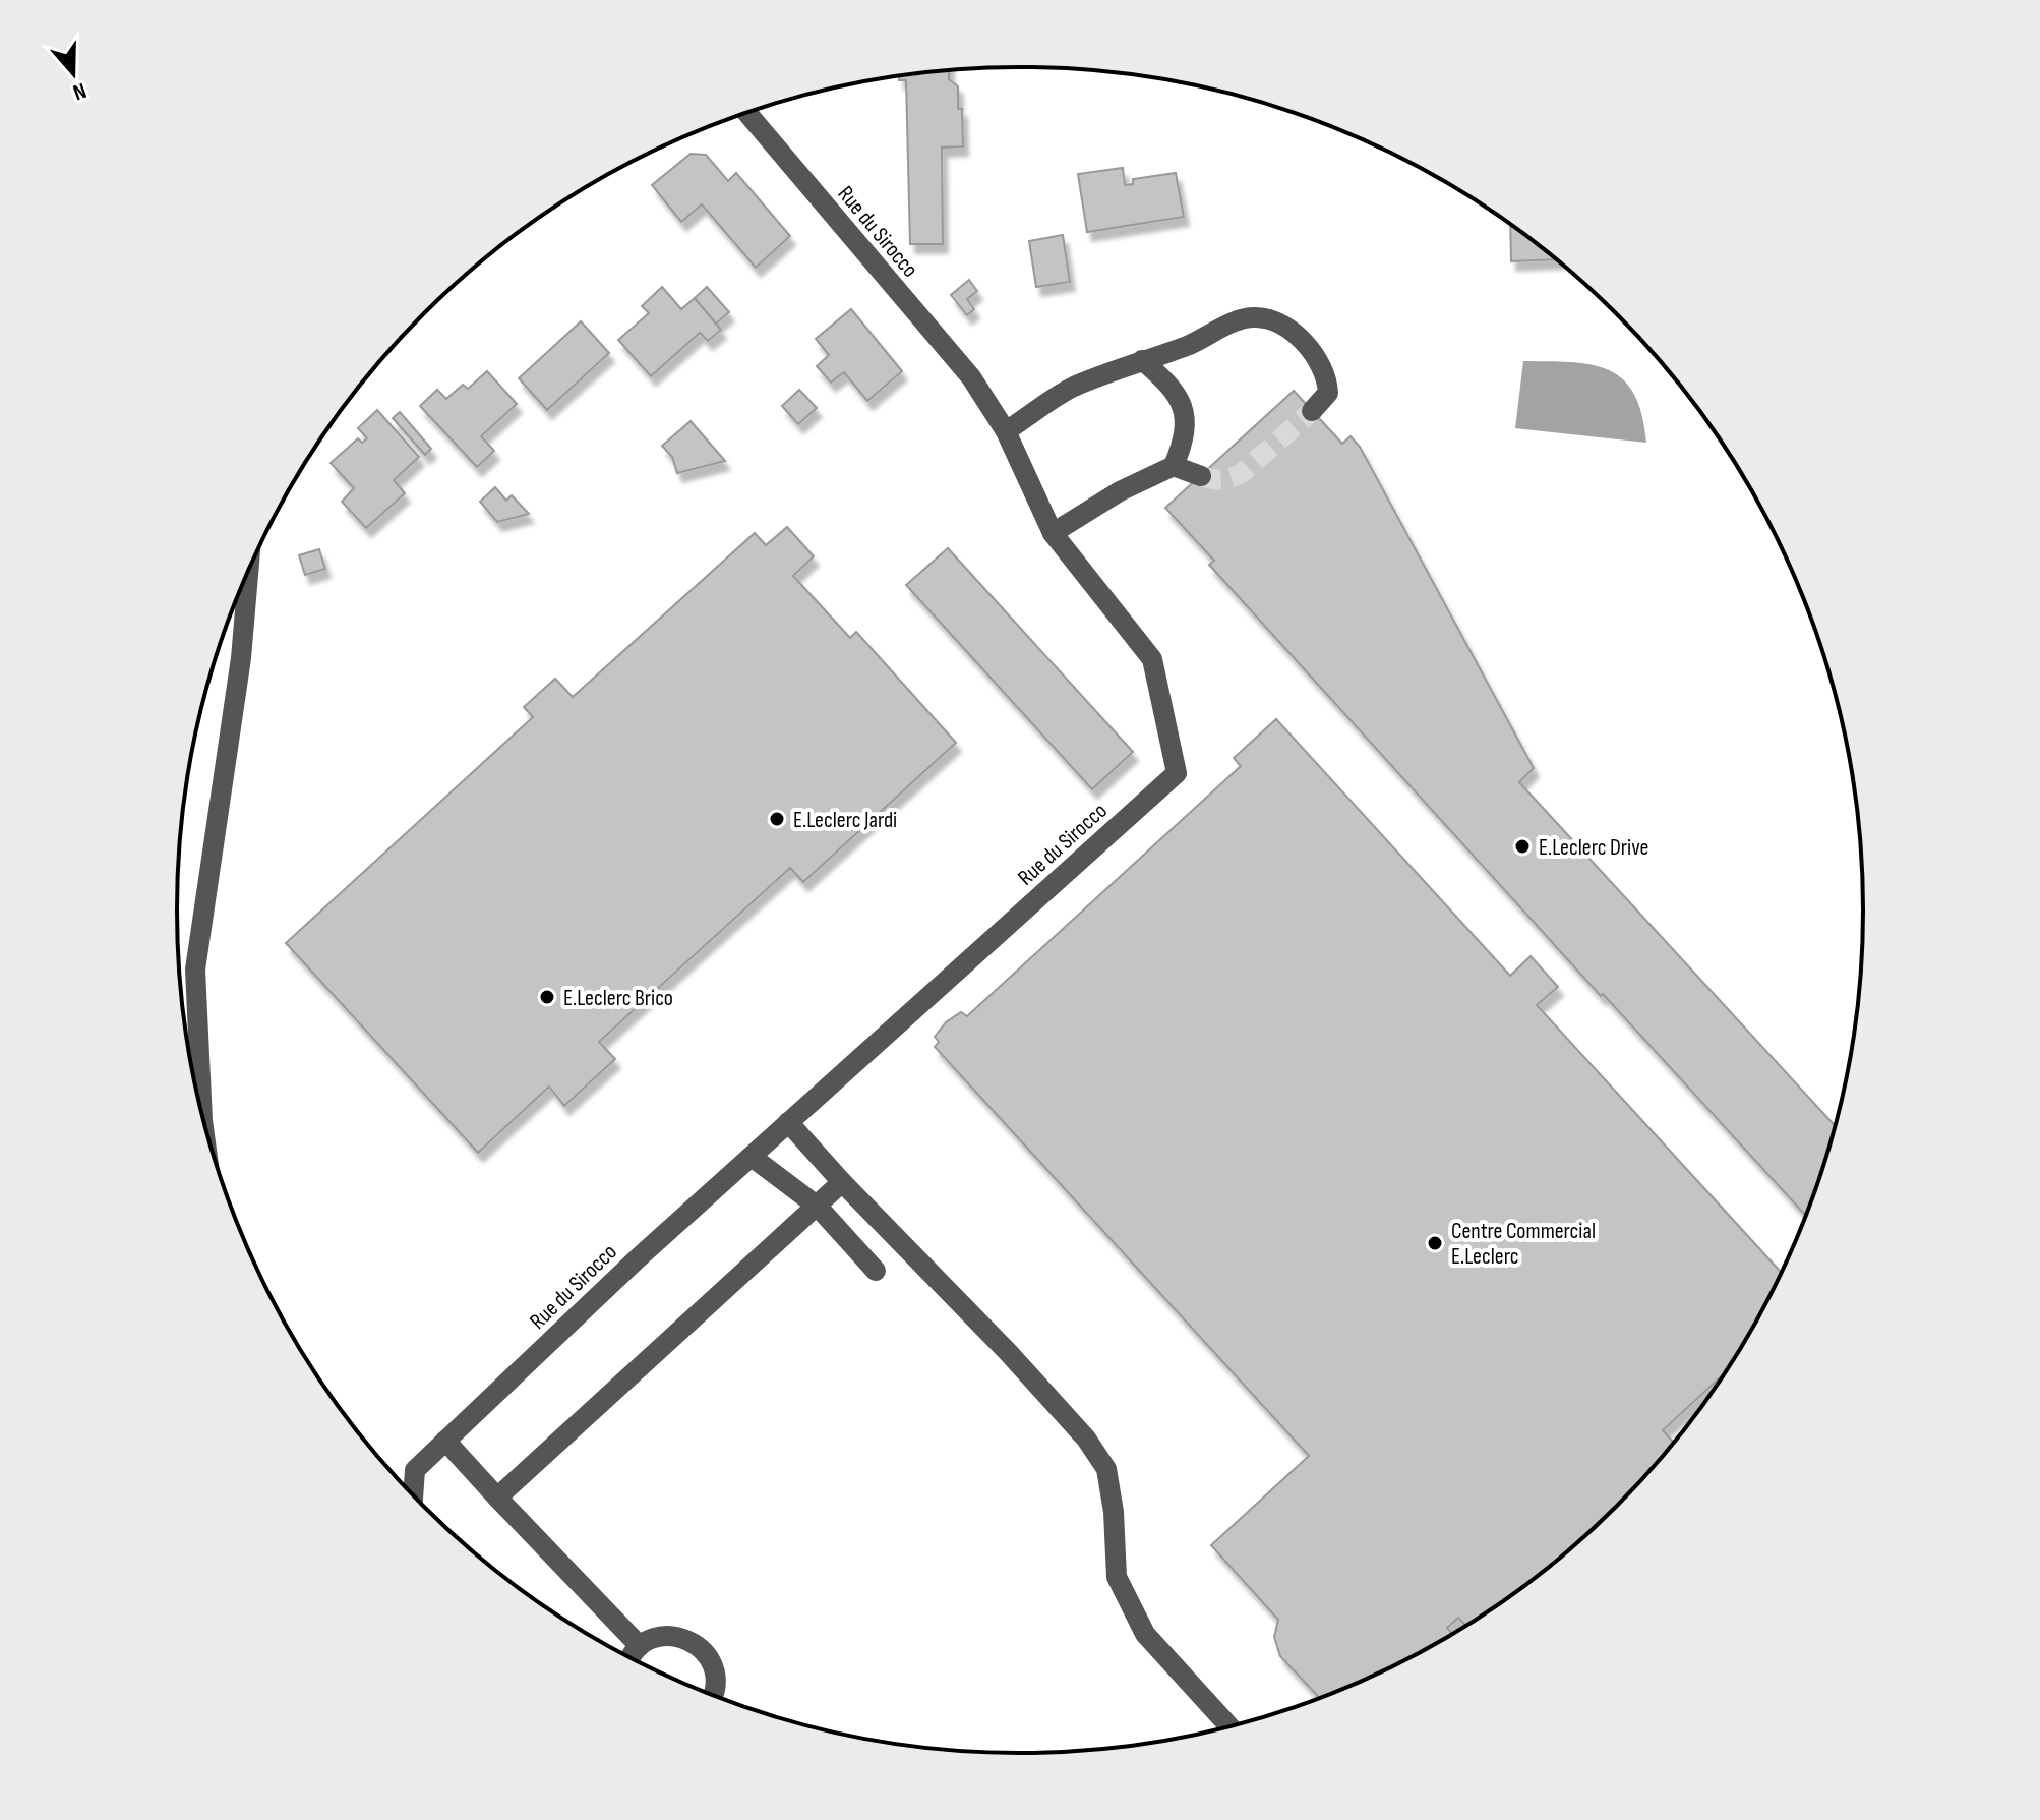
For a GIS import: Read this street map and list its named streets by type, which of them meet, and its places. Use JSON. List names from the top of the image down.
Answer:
{
  "streets": {
    "street": ["Rue du Sirocco"]
  },
  "places": [
    "E.Leclerc Jardi",
    "E.Leclerc Drive",
    "E.Leclerc Brico",
    "Centre Commercial E.Leclerc"
  ],
  "north": "bottom"
}
